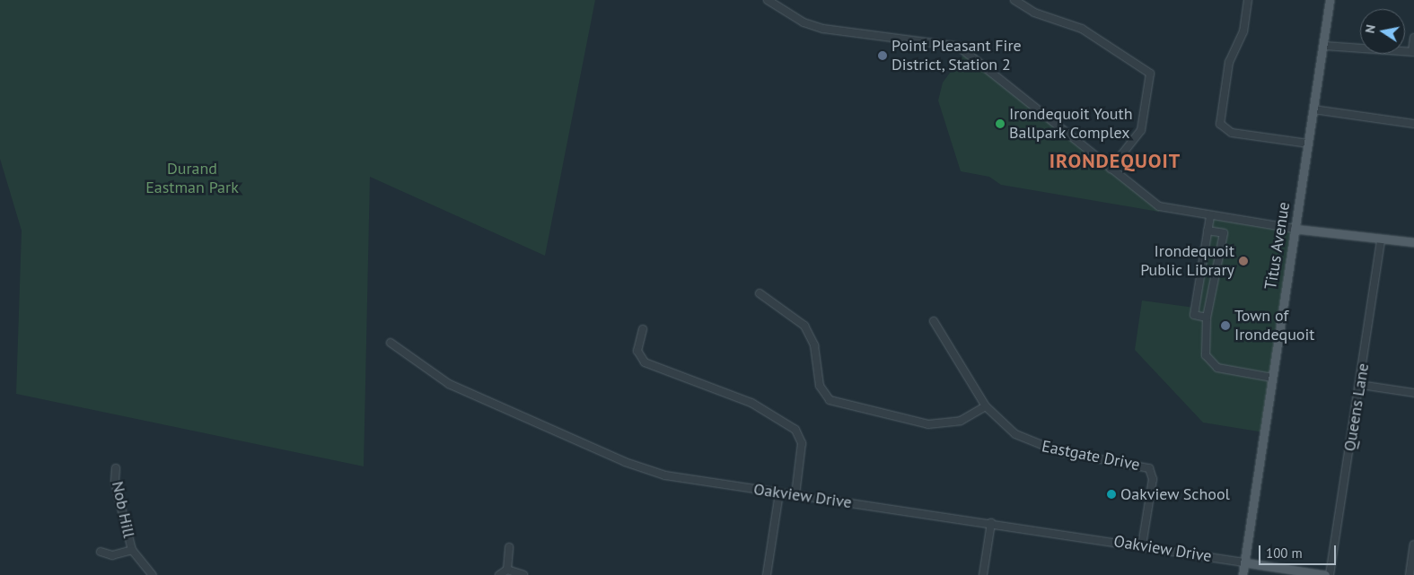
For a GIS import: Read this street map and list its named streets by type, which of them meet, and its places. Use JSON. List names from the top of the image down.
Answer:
{
  "streets": {
    "main road": ["Titus Avenue"],
    "street": [
      "Queens Lane",
      "Eastgate Drive",
      "Oakview Drive",
      "Nob Hill"
    ]
  },
  "crossings": [
    ["Titus Avenue", "Oakview Drive"],
    ["Eastgate Drive", "Oakview Drive"]
  ],
  "districts": ["IRONDEQUOIT"],
  "parks": ["Durand Eastman Park"],
  "places": [
    "Point Pleasant Fire District, Station 2",
    "Irondequoit Youth Ballpark Complex",
    "Irondequoit Public Library",
    "Town of Irondequoit",
    "Oakview School"
  ],
  "scale_bar": "100 m",
  "north": "left"
}
